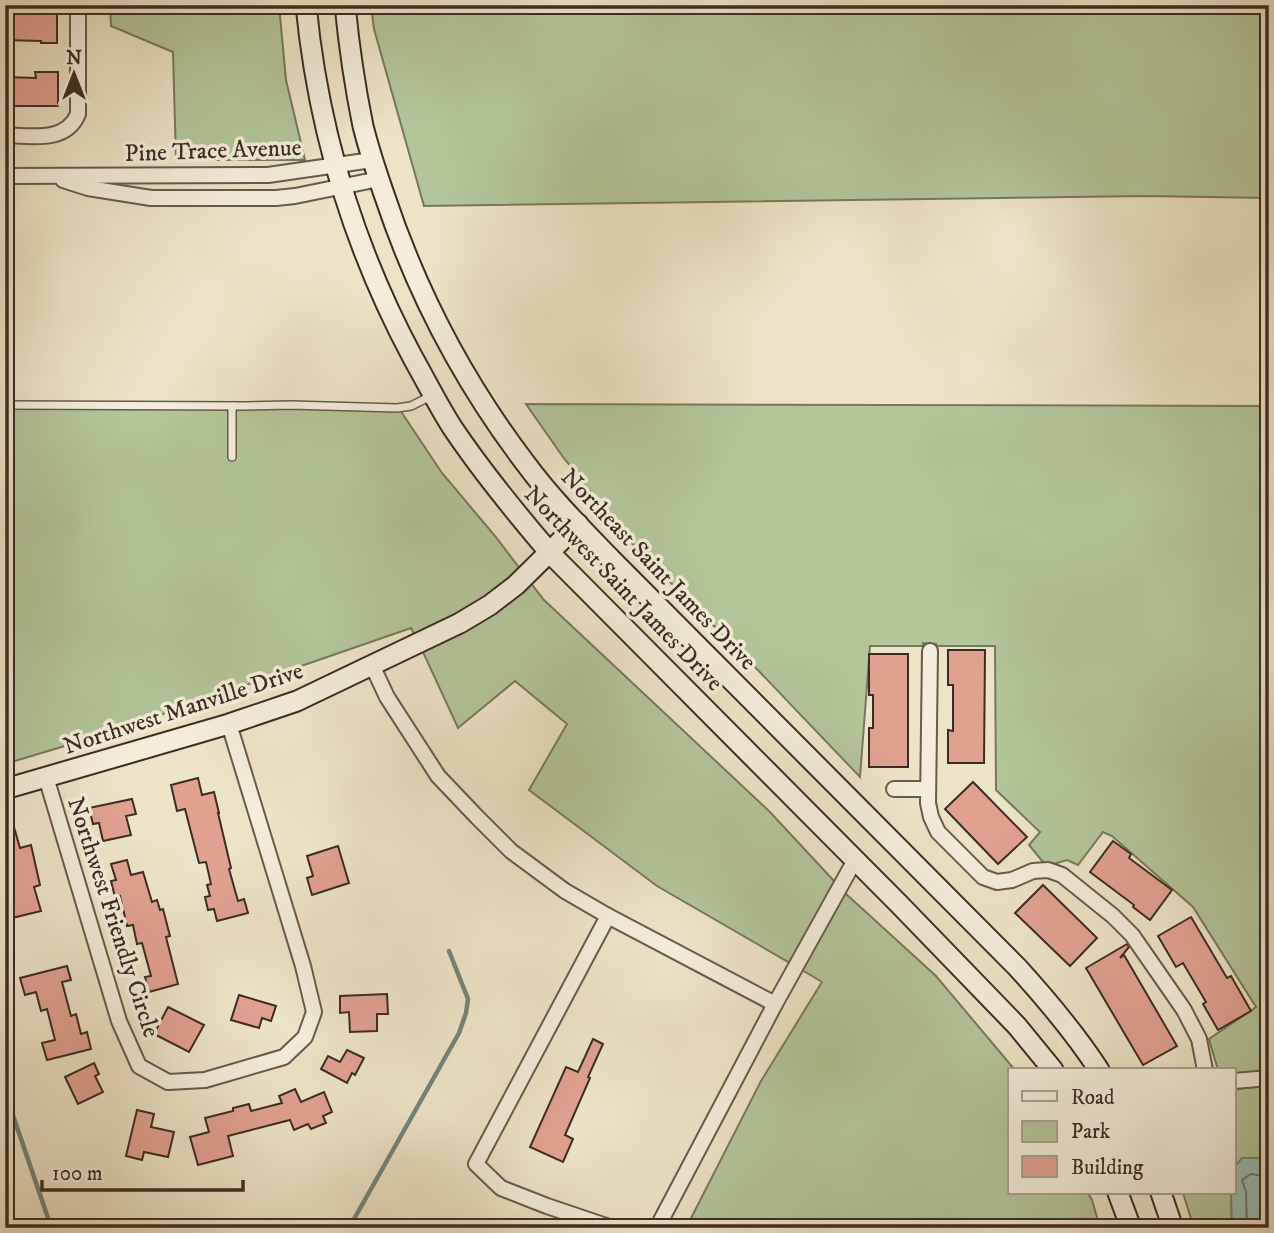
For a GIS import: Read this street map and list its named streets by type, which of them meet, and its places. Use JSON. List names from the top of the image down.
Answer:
{
  "streets": {
    "main road": ["Northeast Saint James Drive", "Northwest Saint James Drive", "Northwest Manville Drive"],
    "street": ["Pine Trace Avenue", "Northwest Friendly Circle"]
  },
  "crossings": [
    ["Pine Trace Avenue", "Northeast Saint James Drive"],
    ["Pine Trace Avenue", "Northwest Saint James Drive"],
    ["Northeast Saint James Drive", "Northwest Manville Drive"],
    ["Northwest Saint James Drive", "Northwest Manville Drive"],
    ["Northwest Manville Drive", "Northwest Friendly Circle"]
  ],
  "legend": ["Road", "Park", "Building"],
  "scale_bar": "100 m",
  "north": "top"
}
